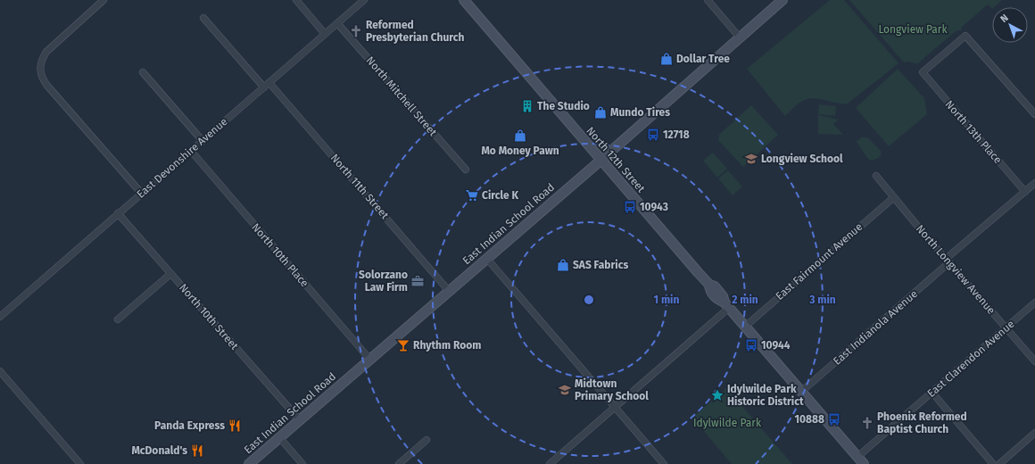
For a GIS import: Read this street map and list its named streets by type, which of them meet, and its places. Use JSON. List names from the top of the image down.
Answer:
{
  "streets": {
    "main road": ["North 12th Street", "East Indian School Road"],
    "street": [
      "North Mitchell Street",
      "North 13th Place",
      "East Devonshire Avenue",
      "North 11th Street",
      "North 10th Place",
      "East Fairmount Avenue",
      "North Longview Avenue",
      "North 10th Street",
      "East Indianola Avenue",
      "East Clarendon Avenue"
    ]
  },
  "crossings": [
    ["North Mitchell Street", "East Devonshire Avenue"],
    ["North 13th Place", "East Indianola Avenue"],
    ["East Devonshire Avenue", "North 11th Street"],
    ["East Devonshire Avenue", "North 10th Place"],
    ["East Devonshire Avenue", "North 10th Street"],
    ["North 12th Street", "East Indian School Road"],
    ["North 12th Street", "East Fairmount Avenue"],
    ["North 12th Street", "East Indianola Avenue"],
    ["North 12th Street", "East Clarendon Avenue"],
    ["North 11th Street", "East Indian School Road"],
    ["East Indian School Road", "North 10th Place"],
    ["East Indian School Road", "North 10th Street"],
    ["East Fairmount Avenue", "North Longview Avenue"],
    ["North Longview Avenue", "East Indianola Avenue"],
    ["North Longview Avenue", "East Clarendon Avenue"]
  ],
  "parks": ["Longview Park", "Idylwilde Park"],
  "places": {
    "church": ["Reformed Presbyterian Church", "Phoenix Reformed Baptist Church"],
    "shop": [
      "Dollar Tree",
      "Mundo Tires",
      "Mo Money Pawn",
      "SAS Fabrics"
    ],
    "building": ["The Studio"],
    "bus stop": [
      "12718",
      "10943",
      "10944",
      "10888"
    ],
    "school or university": ["Longview School", "Midtown Primary School"],
    "supermarket": ["Circle K"],
    "office": ["Solorzano Law Firm"],
    "bar": ["Rhythm Room"],
    "place": ["Idylwilde Park Historic District"],
    "restaurant": ["Panda Express", "McDonald's"]
  },
  "north": "top left",
  "rings": ["1 min", "2 min", "3 min"]
}
